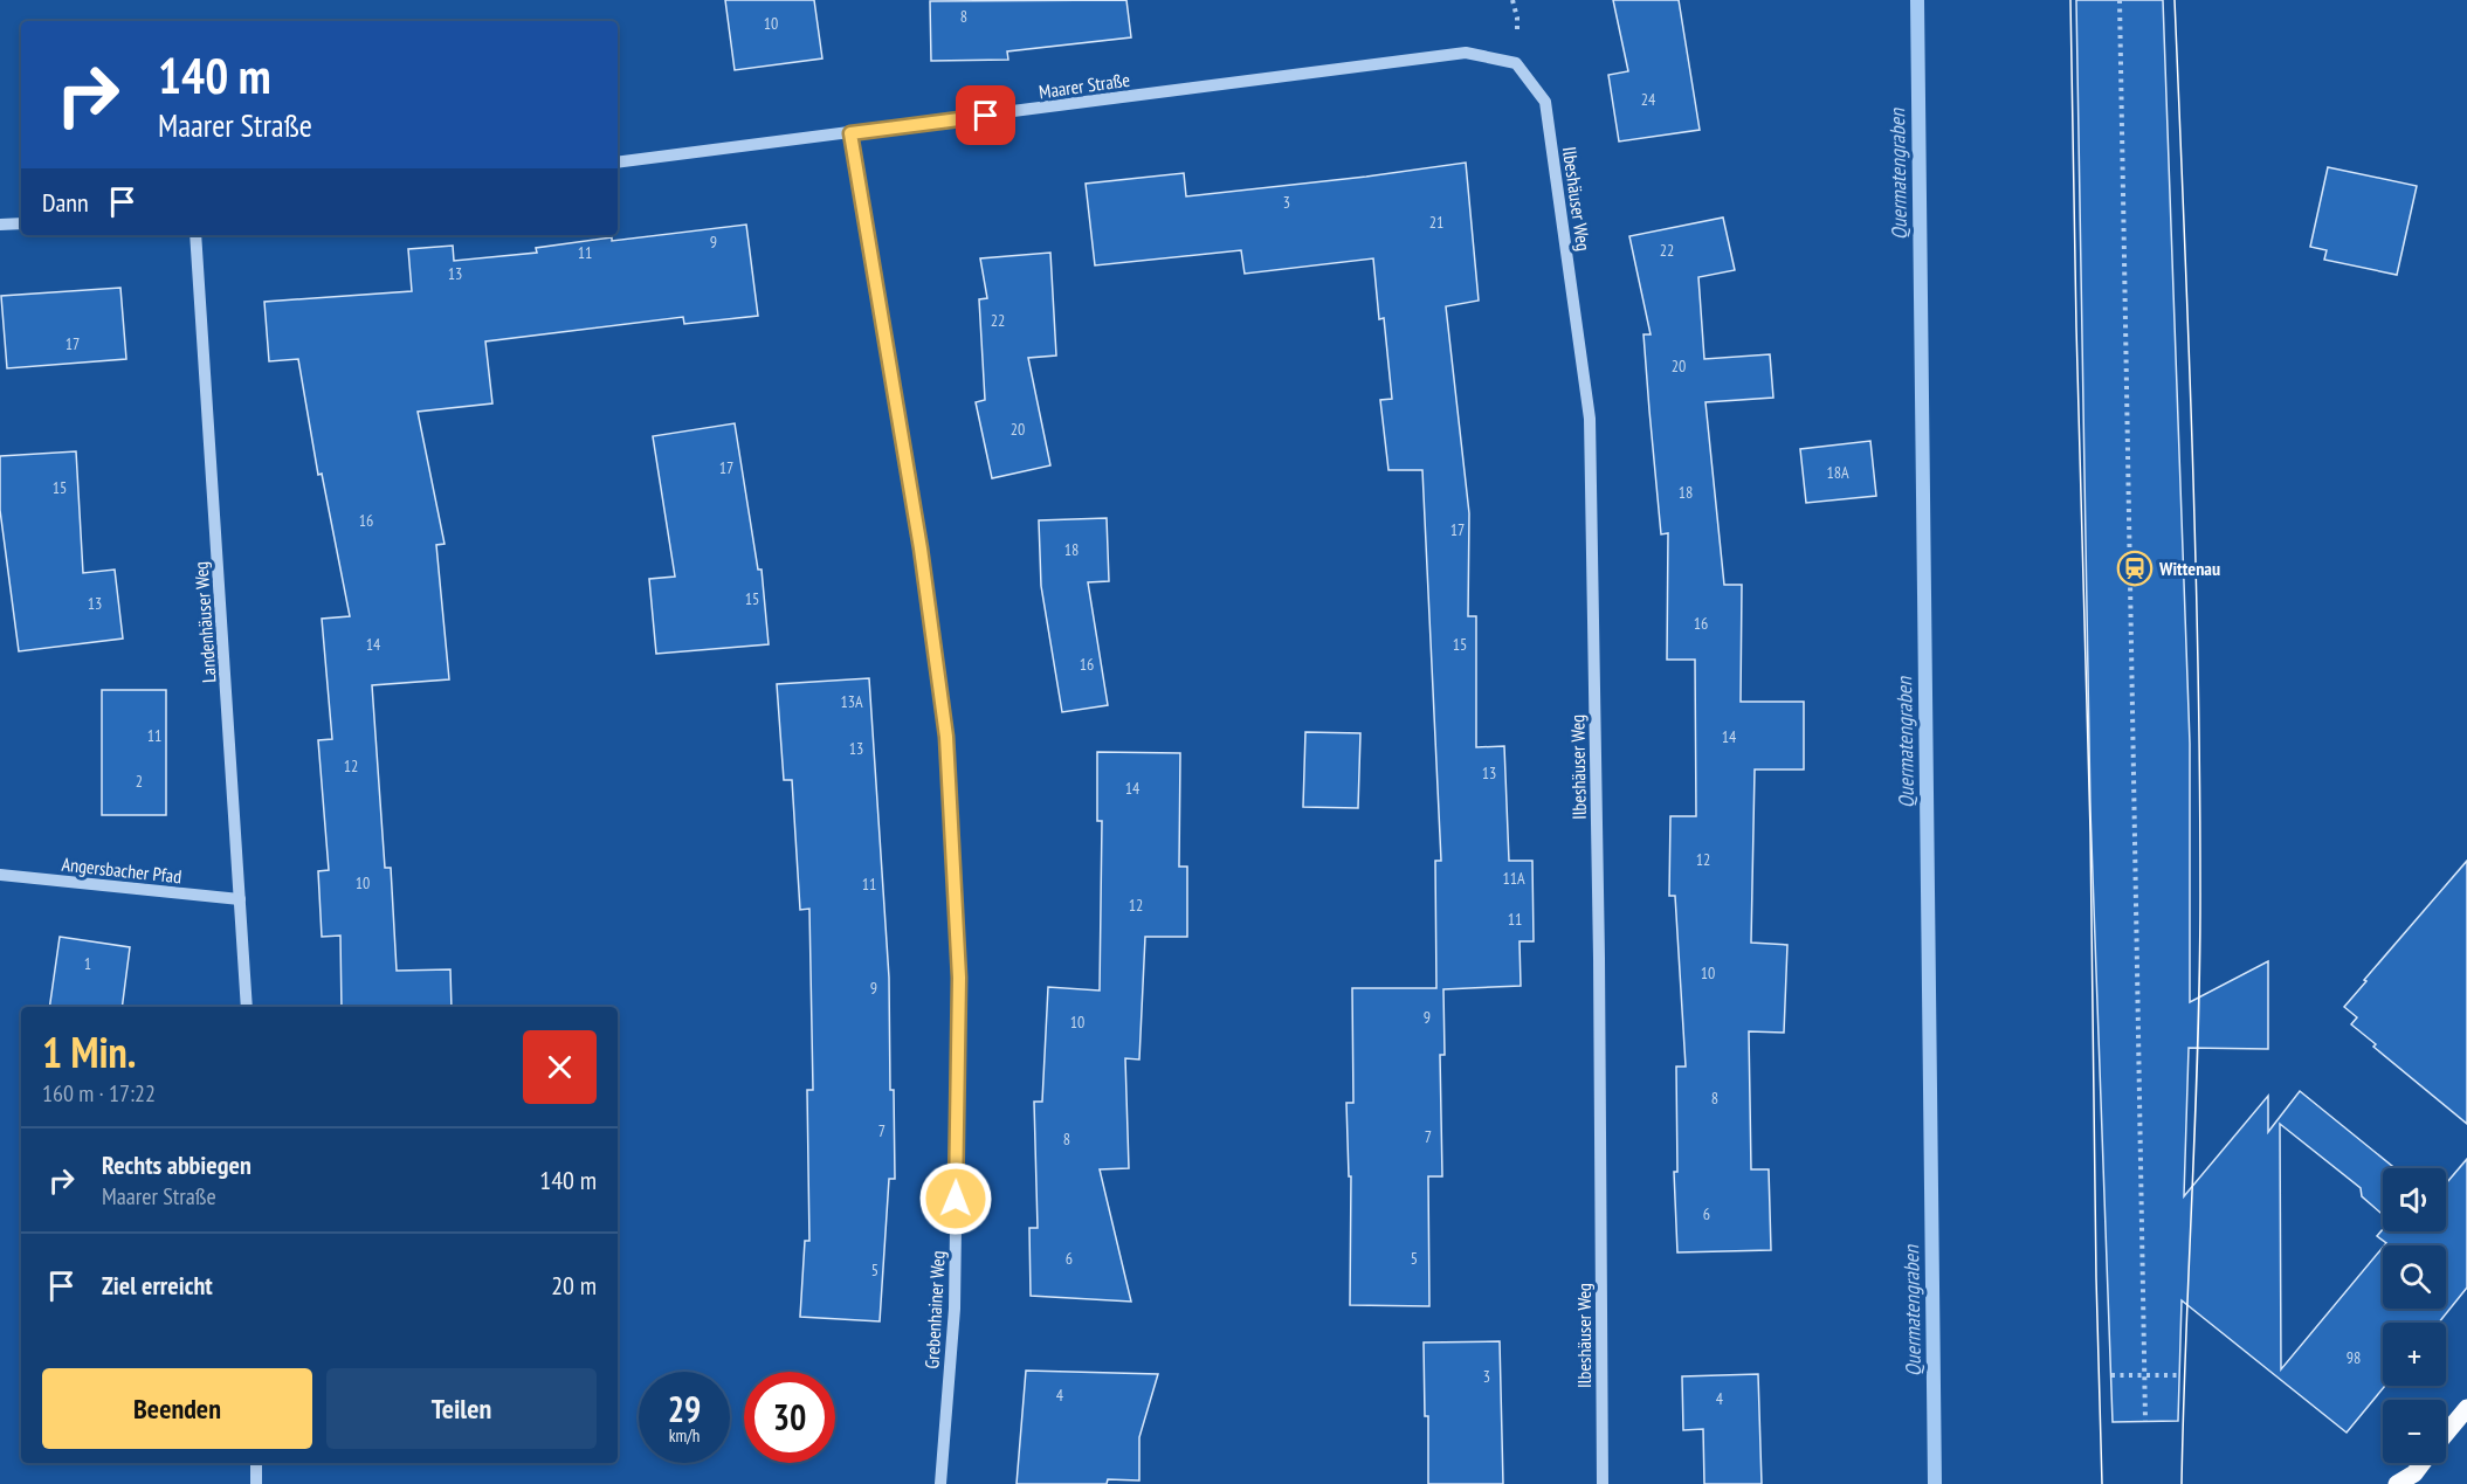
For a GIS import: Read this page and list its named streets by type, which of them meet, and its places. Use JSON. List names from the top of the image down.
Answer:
{
  "streets": {
    "street": [
      "Maarer Straße",
      "Ilbeshäuser Weg",
      "Landenhäuser Weg",
      "Angersbacher Pfad",
      "Grebenhainer Weg"
    ]
  },
  "crossings": [
    ["Maarer Straße", "Ilbeshäuser Weg"],
    ["Maarer Straße", "Grebenhainer Weg"],
    ["Landenhäuser Weg", "Angersbacher Pfad"]
  ],
  "water": ["Quermatengraben"],
  "places": {
    "station": ["Wittenau"]
  },
  "house_numbers": [
    "8",
    "10",
    "24",
    "3",
    "21",
    "9",
    "22",
    "11",
    "13",
    "22",
    "17",
    "20",
    "20",
    "17",
    "18A",
    "15",
    "18",
    "16",
    "17",
    "18",
    "15",
    "13",
    "16",
    "14",
    "15",
    "16",
    "13A",
    "11",
    "14",
    "13",
    "12",
    "13",
    "2",
    "14",
    "12",
    "11A",
    "10",
    "11",
    "12",
    "11",
    "1",
    "10",
    "9",
    "9",
    "10",
    "8",
    "7",
    "7",
    "8",
    "6",
    "6",
    "5",
    "5",
    "98",
    "3",
    "4",
    "4"
  ],
  "page": {
    "turn": ["140 m", "Maarer Straße"],
    "then": "Dann",
    "heading": ["1 Min.", "160 m · 17:22"],
    "list": [
      {
        "name": "Rechts abbiegen",
        "note": "Maarer Straße",
        "value": "140 m"
      },
      {
        "name": "Ziel erreicht",
        "value": "20 m"
      }
    ],
    "map_buttons": ["+", "−"],
    "buttons": ["Beenden", "Teilen"],
    "speed": "29 km/h",
    "limit": "30"
  }
}
